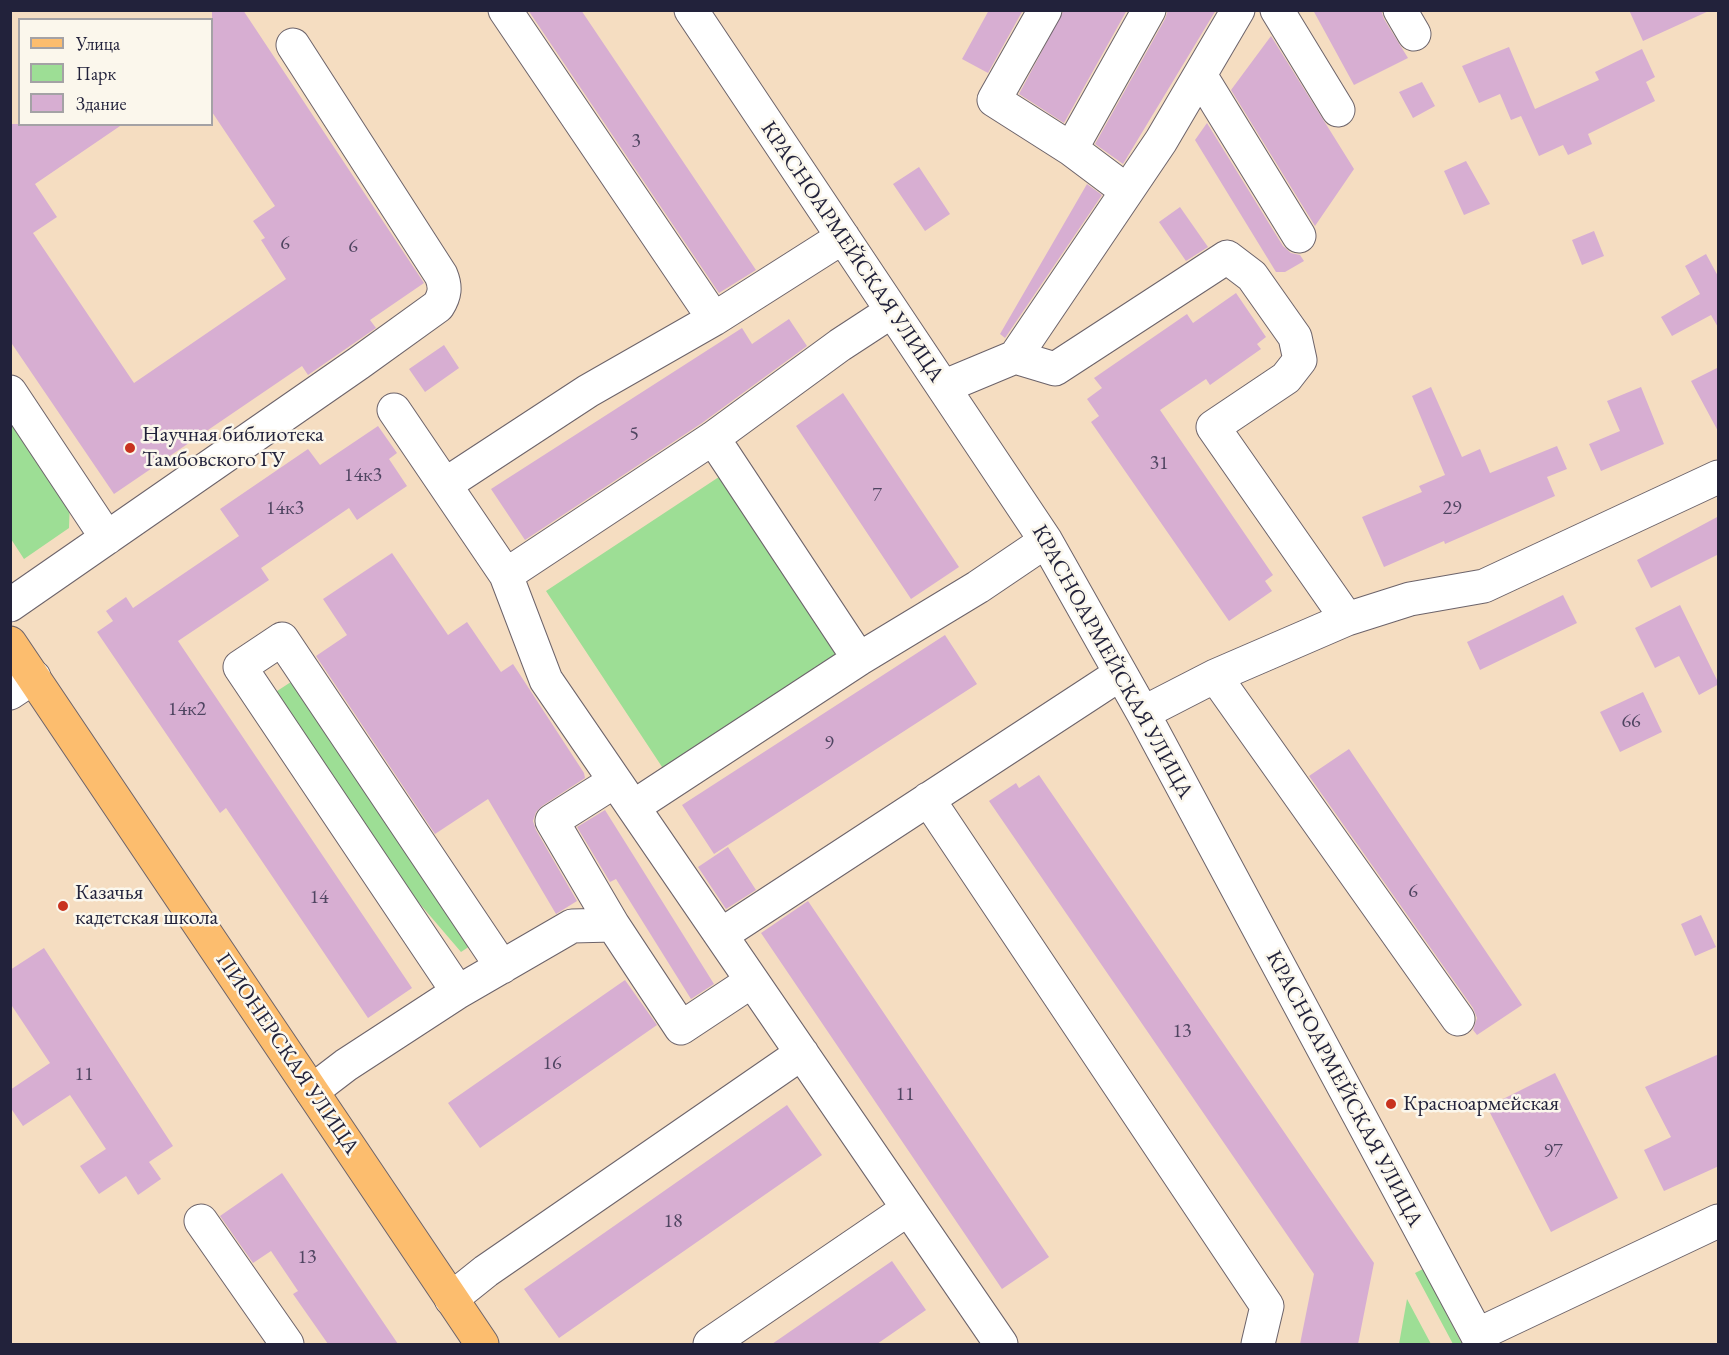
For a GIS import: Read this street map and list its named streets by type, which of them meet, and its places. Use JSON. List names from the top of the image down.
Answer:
{
  "streets": {
    "main road": ["ПИОНЕРСКАЯ УЛИЦА"],
    "street": ["КРАСНОАРМЕЙСКАЯ УЛИЦА"]
  },
  "places": ["Научная библиотека Тамбовского ГУ", "Казачья кадетская школа", "Красноармейская"],
  "house_numbers": [
    "3",
    "6",
    "6",
    "5",
    "31",
    "14к3",
    "7",
    "14к3",
    "29",
    "14к2",
    "66",
    "9",
    "6",
    "14",
    "13",
    "16",
    "11",
    "11",
    "97",
    "18",
    "13"
  ],
  "legend": ["Улица", "Парк", "Здание"]
}
